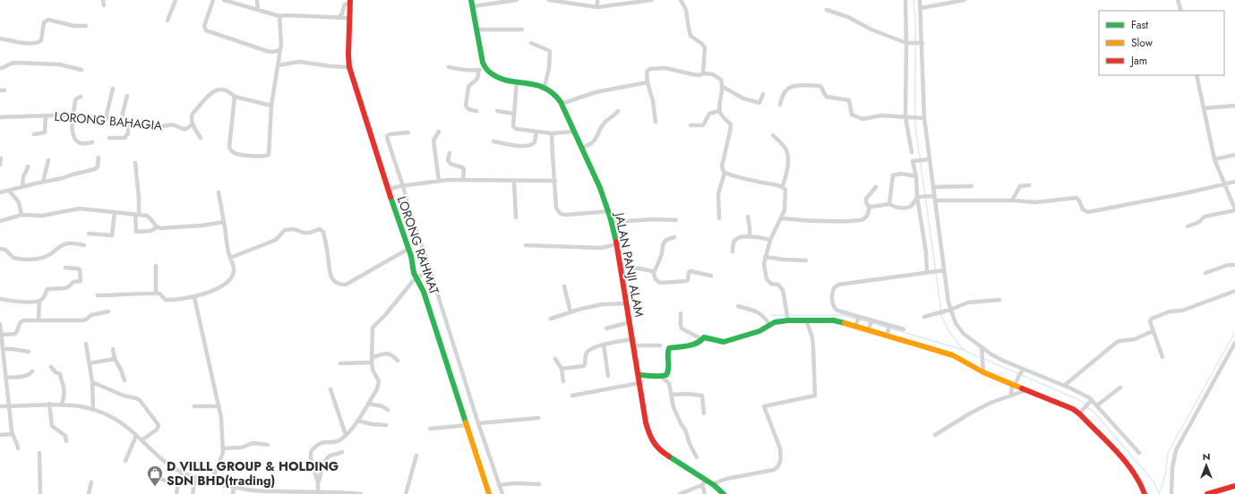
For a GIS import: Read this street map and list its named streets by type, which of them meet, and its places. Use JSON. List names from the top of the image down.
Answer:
{
  "streets": {
    "street": ["LORONG BAHAGIA", "LORONG RAHMAT", "JALAN PANJI ALAM"]
  },
  "places": {
    "shop": ["D VILLL GROUP & HOLDING SDN BHD(trading)"]
  },
  "legend": ["Fast", "Slow", "Jam"],
  "north": "top"
}
